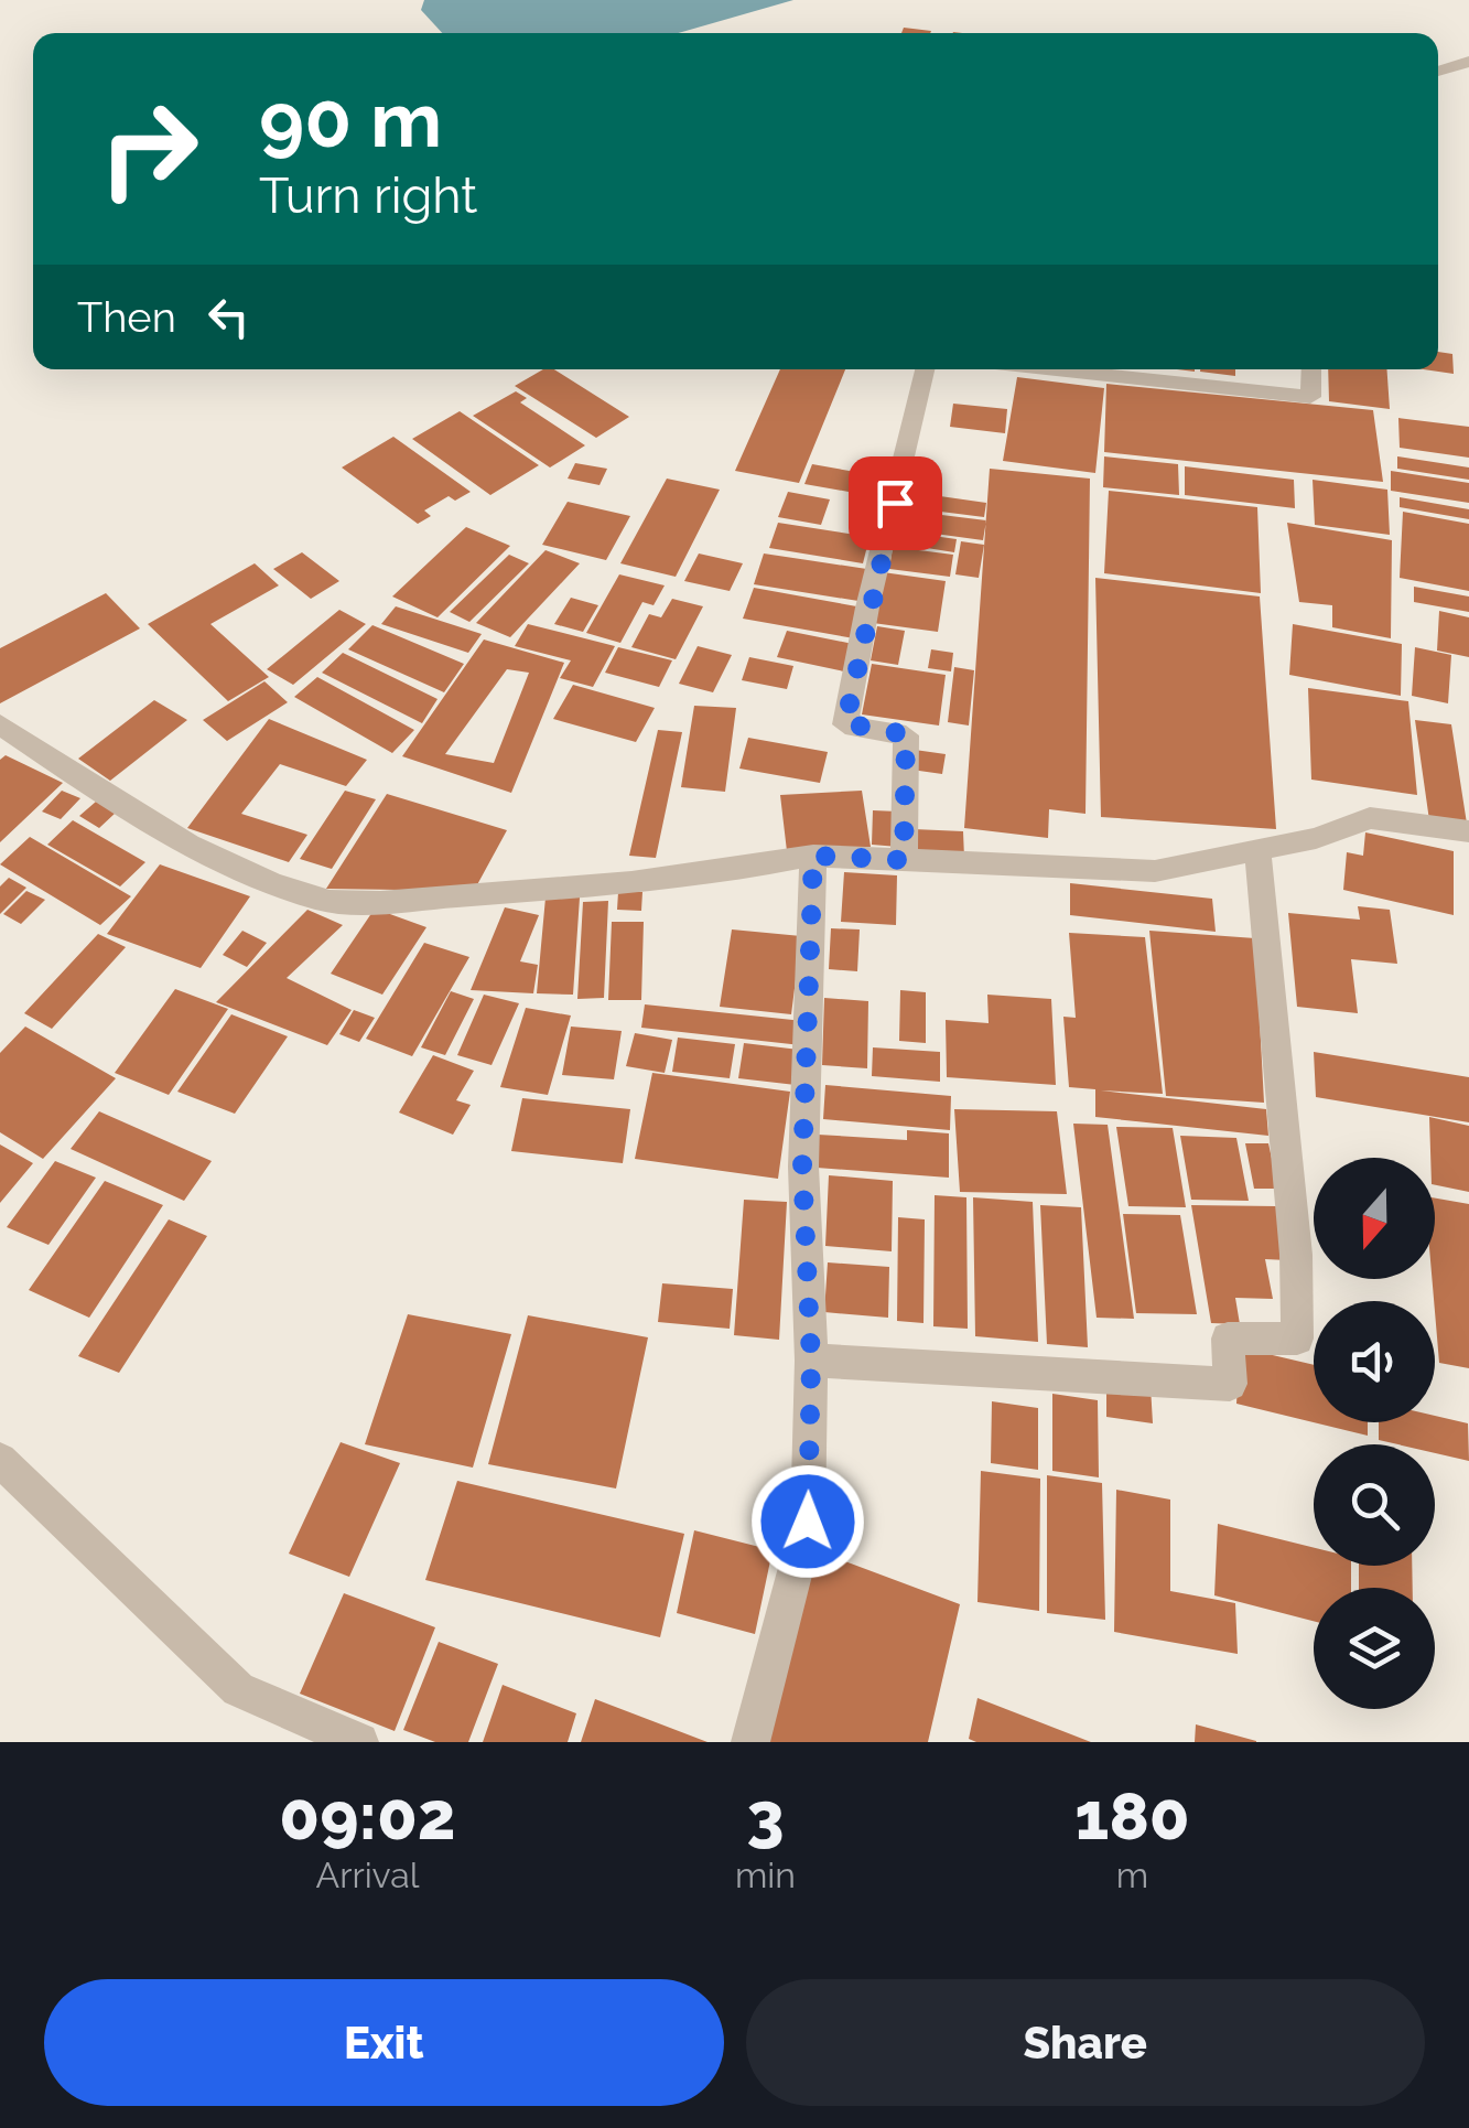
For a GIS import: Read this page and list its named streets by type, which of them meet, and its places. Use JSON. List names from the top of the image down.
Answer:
{
  "north": "bottom",
  "page": {
    "turn": ["90 m", "Turn right"],
    "then": "Then",
    "eta": [
      "09:02",
      "Arrival",
      "3",
      "min",
      "180",
      "m"
    ],
    "buttons": ["Exit", "Share"]
  }
}
